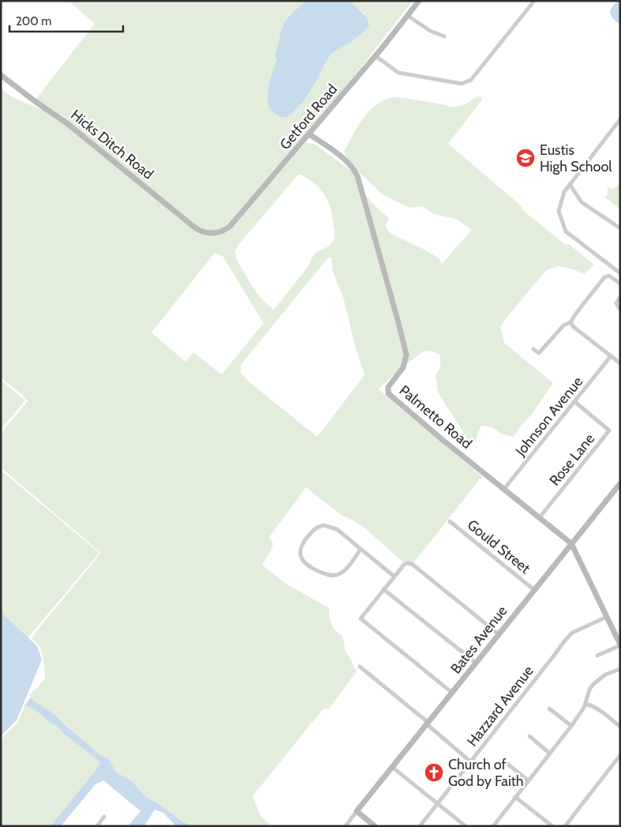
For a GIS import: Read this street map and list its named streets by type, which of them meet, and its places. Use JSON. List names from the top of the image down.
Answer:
{
  "streets": {
    "street": [
      "Getford Road",
      "Hicks Ditch Road",
      "Johnson Avenue",
      "Palmetto Road",
      "Rose Lane",
      "Gould Street",
      "Bates Avenue",
      "Hazzard Avenue"
    ]
  },
  "crossings": [
    ["Getford Road", "Hicks Ditch Road"],
    ["Getford Road", "Palmetto Road"],
    ["Johnson Avenue", "Palmetto Road"],
    ["Johnson Avenue", "Rose Lane"],
    ["Palmetto Road", "Rose Lane"],
    ["Palmetto Road", "Bates Avenue"],
    ["Palmetto Road", "Hazzard Avenue"],
    ["Gould Street", "Bates Avenue"]
  ],
  "places": {
    "school or university": ["Eustis High School"],
    "church": ["Church of God by Faith"]
  },
  "scale_bar": "200 m"
}
